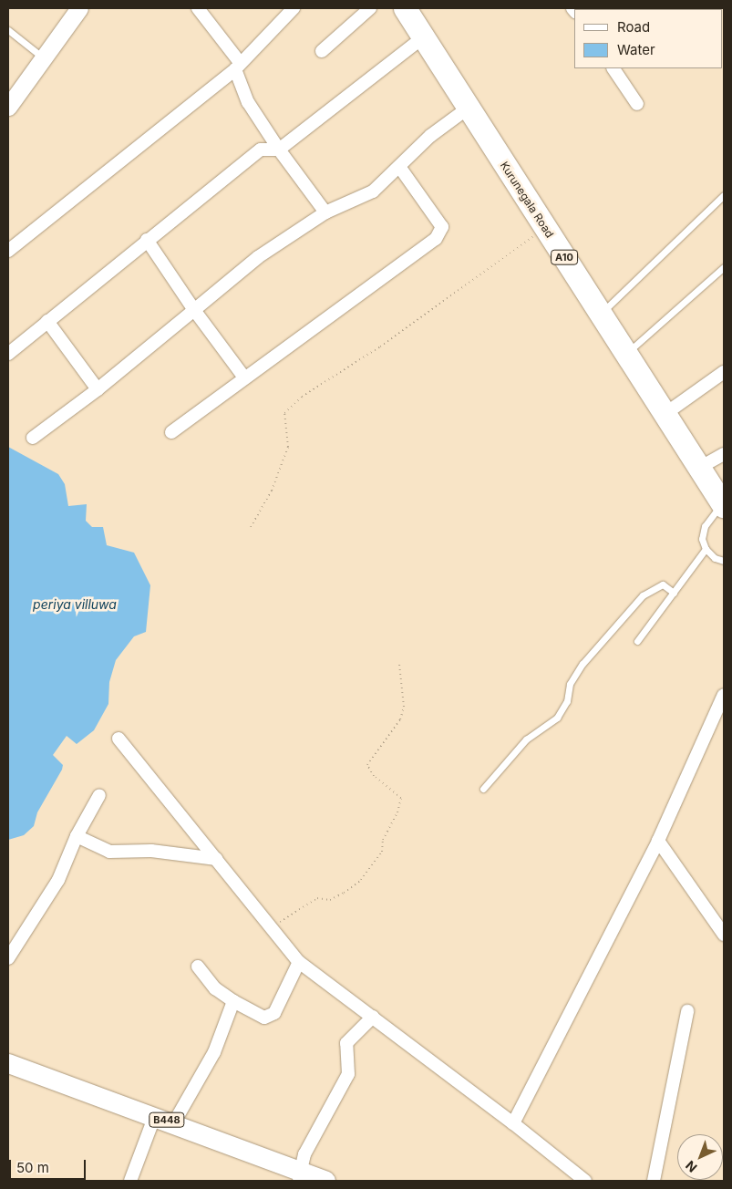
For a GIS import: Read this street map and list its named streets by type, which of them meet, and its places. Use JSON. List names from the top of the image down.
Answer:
{
  "streets": {
    "highway": ["Kurunegala Road", "A10"],
    "main road": ["B448"]
  },
  "water": ["periya villuwa"],
  "legend": ["Road", "Water"],
  "scale_bar": "50 m",
  "north": "bottom left"
}
